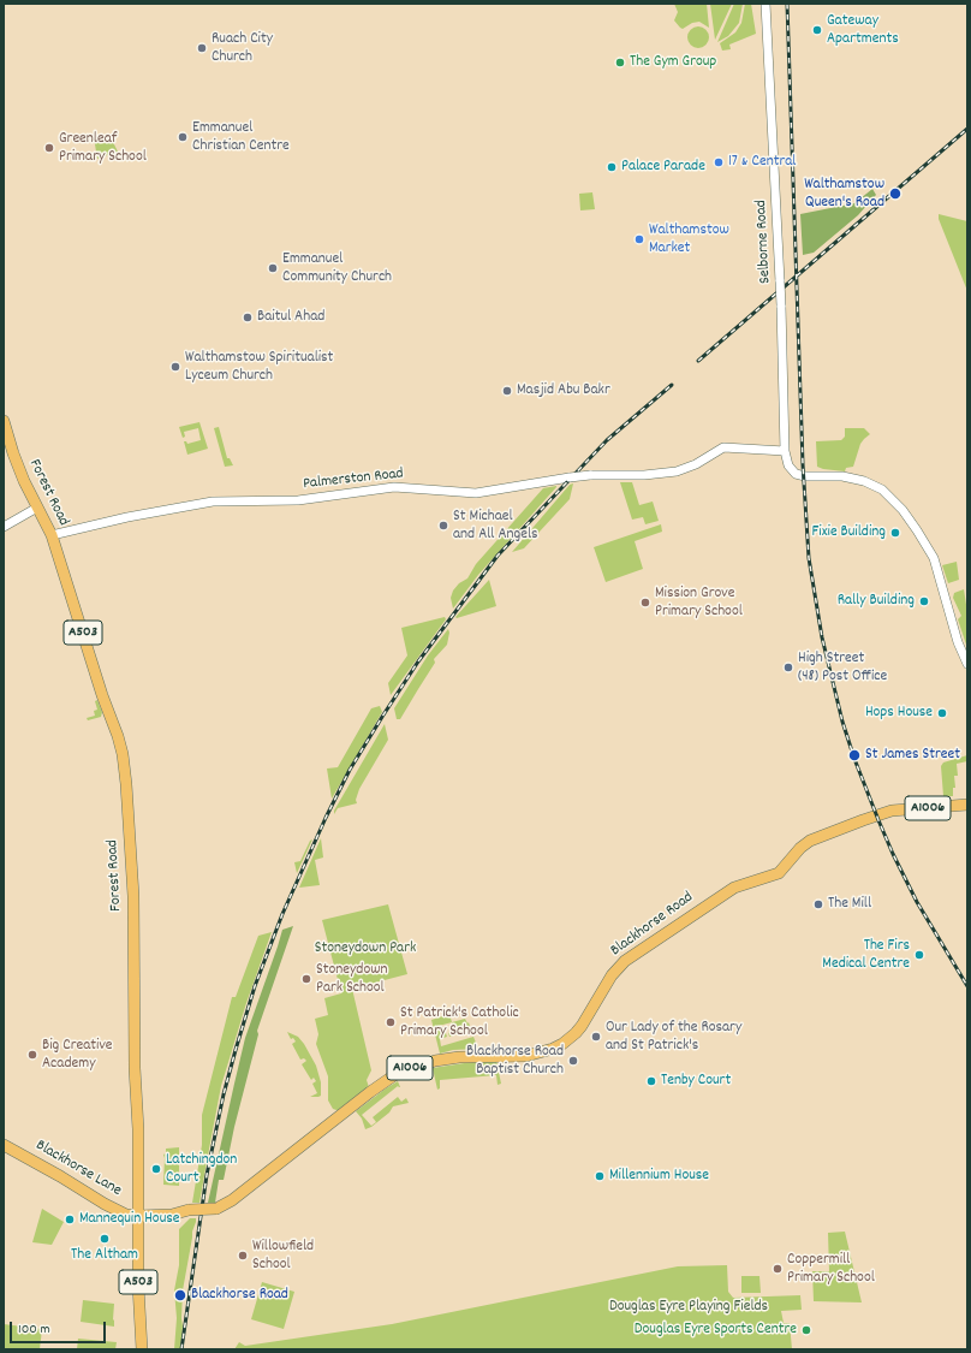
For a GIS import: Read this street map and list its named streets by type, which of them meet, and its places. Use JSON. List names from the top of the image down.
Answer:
{
  "streets": {
    "main road": [
      "Forest Road",
      "A503",
      "A1006",
      "Blackhorse Road",
      "Blackhorse Lane"
    ],
    "street": ["Selborne Road", "Palmerston Road"]
  },
  "crossings": [
    ["Selborne Road", "Palmerston Road"],
    ["Palmerston Road", "Forest Road"],
    ["Forest Road", "Blackhorse Road"],
    ["Forest Road", "Blackhorse Lane"],
    ["Blackhorse Road", "Blackhorse Lane"]
  ],
  "parks": ["Stoneydown Park", "Douglas Eyre Playing Fields"],
  "places": [
    "Gateway Apartments",
    "Ruach City Church",
    "The Gym Group",
    "Emmanuel Christian Centre",
    "Greenleaf Primary School",
    "17 & Central",
    "Palace Parade",
    "Walthamstow Queen's Road",
    "Walthamstow Market",
    "Emmanuel Community Church",
    "Baitul Ahad",
    "Walthamstow Spiritualist Lyceum Church",
    "Masjid Abu Bakr",
    "St Michael and All Angels",
    "Fixie Building",
    "Rally Building",
    "Mission Grove Primary School",
    "High Street (48) Post Office",
    "Hops House",
    "St James Street",
    "The Mill",
    "The Firs Medical Centre",
    "Stoneydown Park School",
    "St Patrick's Catholic Primary School",
    "Our Lady of the Rosary and St Patrick's",
    "Big Creative Academy",
    "Blackhorse Road Baptist Church",
    "Tenby Court",
    "Latchingdon Court",
    "Millennium House",
    "Mannequin House",
    "The Altham",
    "Willowfield School",
    "Coppermill Primary School",
    "Blackhorse Road",
    "Douglas Eyre Sports Centre"
  ],
  "scale_bar": "100 m"
}
